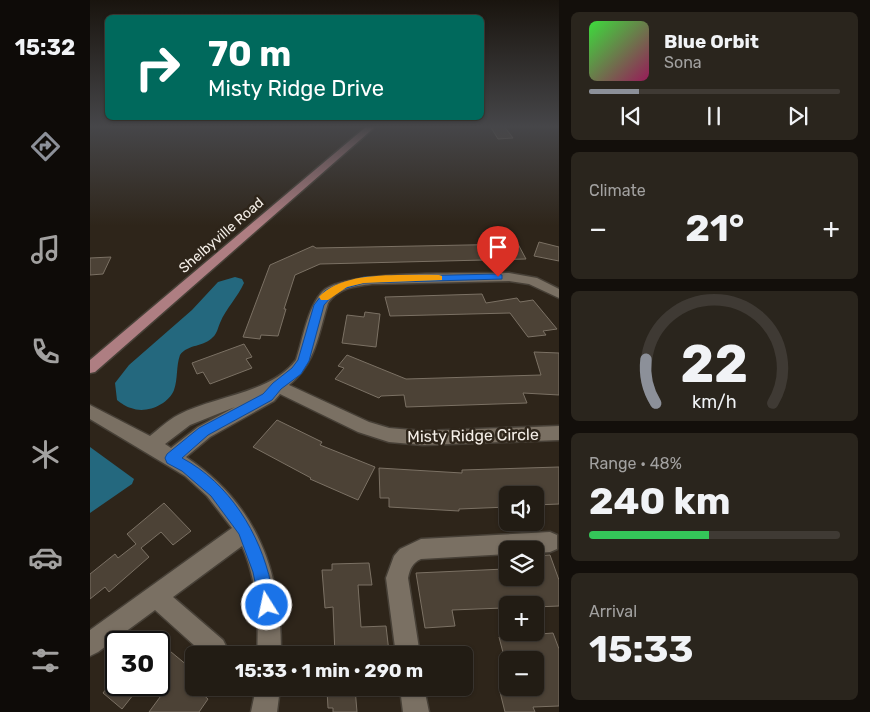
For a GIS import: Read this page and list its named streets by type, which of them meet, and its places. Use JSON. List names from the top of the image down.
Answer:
{
  "streets": {
    "main road": ["Shelbyville Road"],
    "street": ["Misty Ridge Circle"]
  },
  "page": {
    "tabs": "15:32",
    "turn": ["70 m", "Misty Ridge Drive"],
    "song": ["Blue Orbit", "Sona"],
    "tile": [
      "Climate",
      ["Range · 48%", "240 km"],
      ["Arrival", "15:33"]
    ],
    "heat": ["−", "21°", "+"],
    "map_buttons": ["+", "−"],
    "limit": "30",
    "trip": "15:33 · 1 min · 290 m",
    "gauge": ["22", "km/h"]
  }
}
